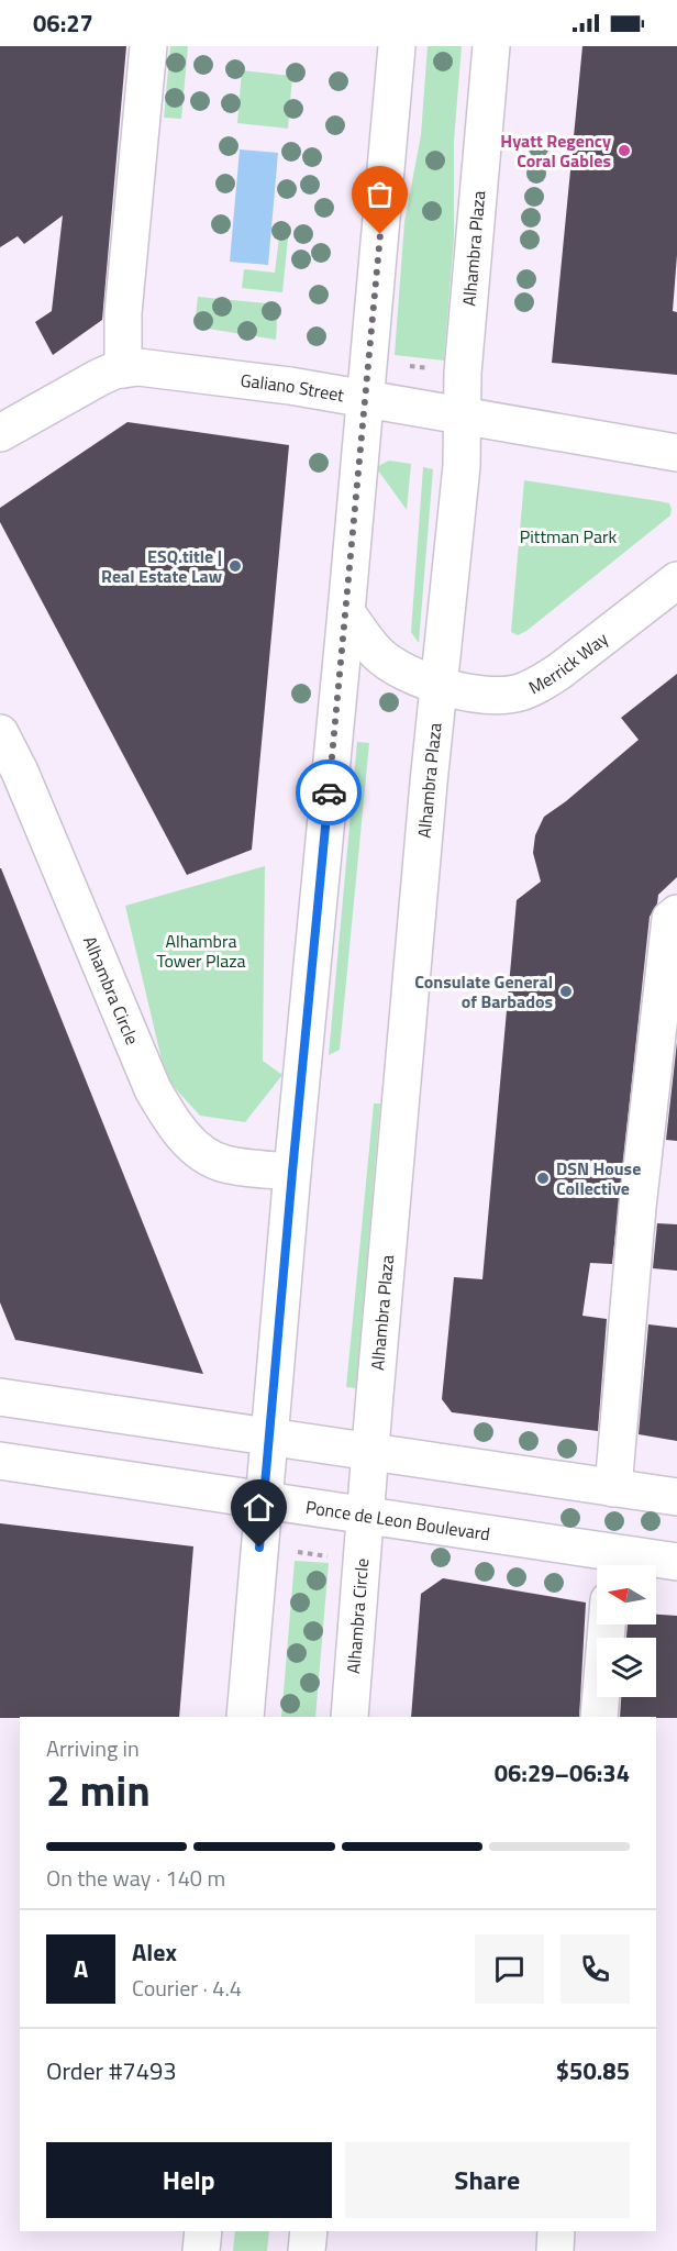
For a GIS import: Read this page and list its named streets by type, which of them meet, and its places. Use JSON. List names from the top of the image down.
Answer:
{
  "streets": {
    "street": [
      "Alhambra Plaza",
      "Galiano Street",
      "Merrick Way",
      "Alhambra Circle",
      "Ponce de Leon Boulevard"
    ]
  },
  "crossings": [
    ["Alhambra Plaza", "Galiano Street"],
    ["Alhambra Plaza", "Merrick Way"],
    ["Alhambra Plaza", "Alhambra Circle"],
    ["Alhambra Plaza", "Ponce de Leon Boulevard"],
    ["Alhambra Circle", "Ponce de Leon Boulevard"]
  ],
  "parks": ["Pittman Park", "Alhambra Tower Plaza"],
  "places": [
    "Hyatt Regency Coral Gables",
    "ESQ.title | Real Estate Law",
    "Consulate General of Barbados",
    "DSN House Collective"
  ],
  "north": "left",
  "page": {
    "status": "06:27",
    "heading": ["2 min", "Arriving in", "06:29–06:34"],
    "panel": [
      "Alex",
      "Courier · 4.4",
      "Order #7493",
      "$50.85"
    ],
    "bar": "On the way · 140 m",
    "round": "A",
    "buttons": ["Help", "Share"]
  }
}
